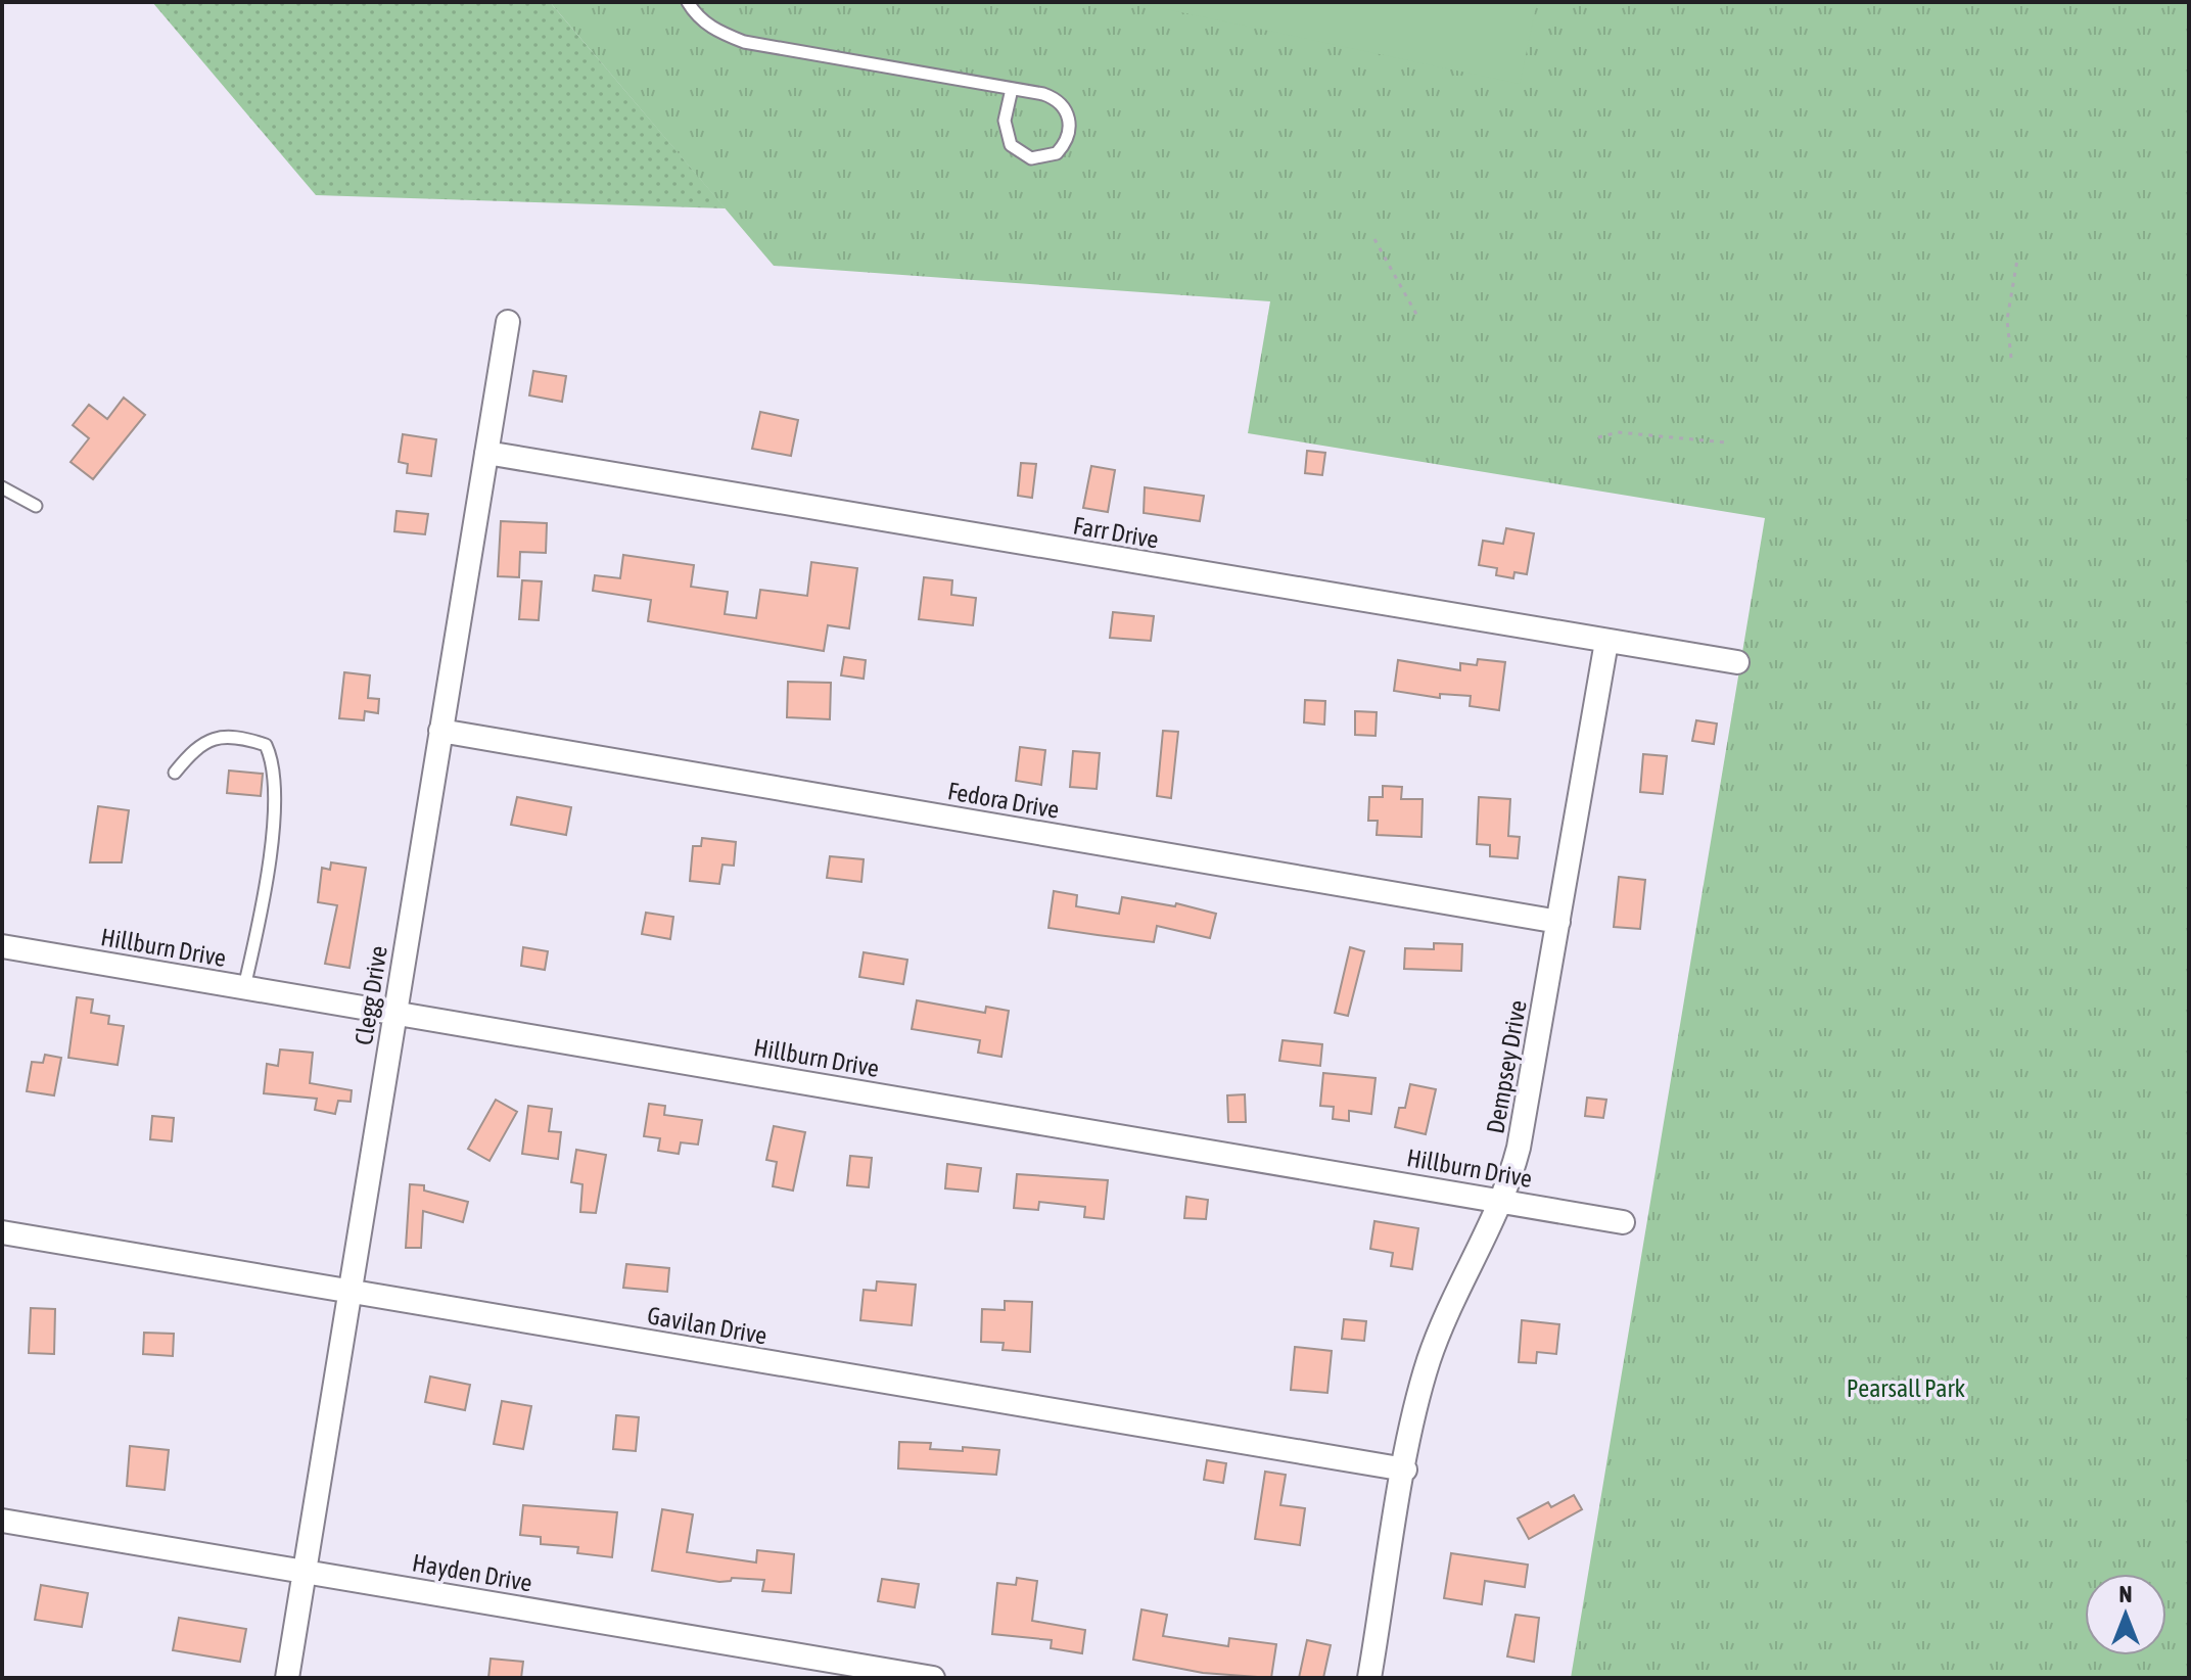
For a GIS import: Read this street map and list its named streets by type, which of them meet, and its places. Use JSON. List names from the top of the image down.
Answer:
{
  "streets": {
    "street": [
      "Farr Drive",
      "Fedora Drive",
      "Hillburn Drive",
      "Clegg Drive",
      "Dempsey Drive",
      "Gavilan Drive",
      "Hayden Drive"
    ]
  },
  "crossings": [
    ["Farr Drive", "Clegg Drive"],
    ["Farr Drive", "Dempsey Drive"],
    ["Fedora Drive", "Clegg Drive"],
    ["Fedora Drive", "Dempsey Drive"],
    ["Hillburn Drive", "Clegg Drive"],
    ["Hillburn Drive", "Dempsey Drive"],
    ["Clegg Drive", "Gavilan Drive"],
    ["Clegg Drive", "Hayden Drive"],
    ["Dempsey Drive", "Gavilan Drive"]
  ],
  "parks": ["Pearsall Park"],
  "north": "top"
}
